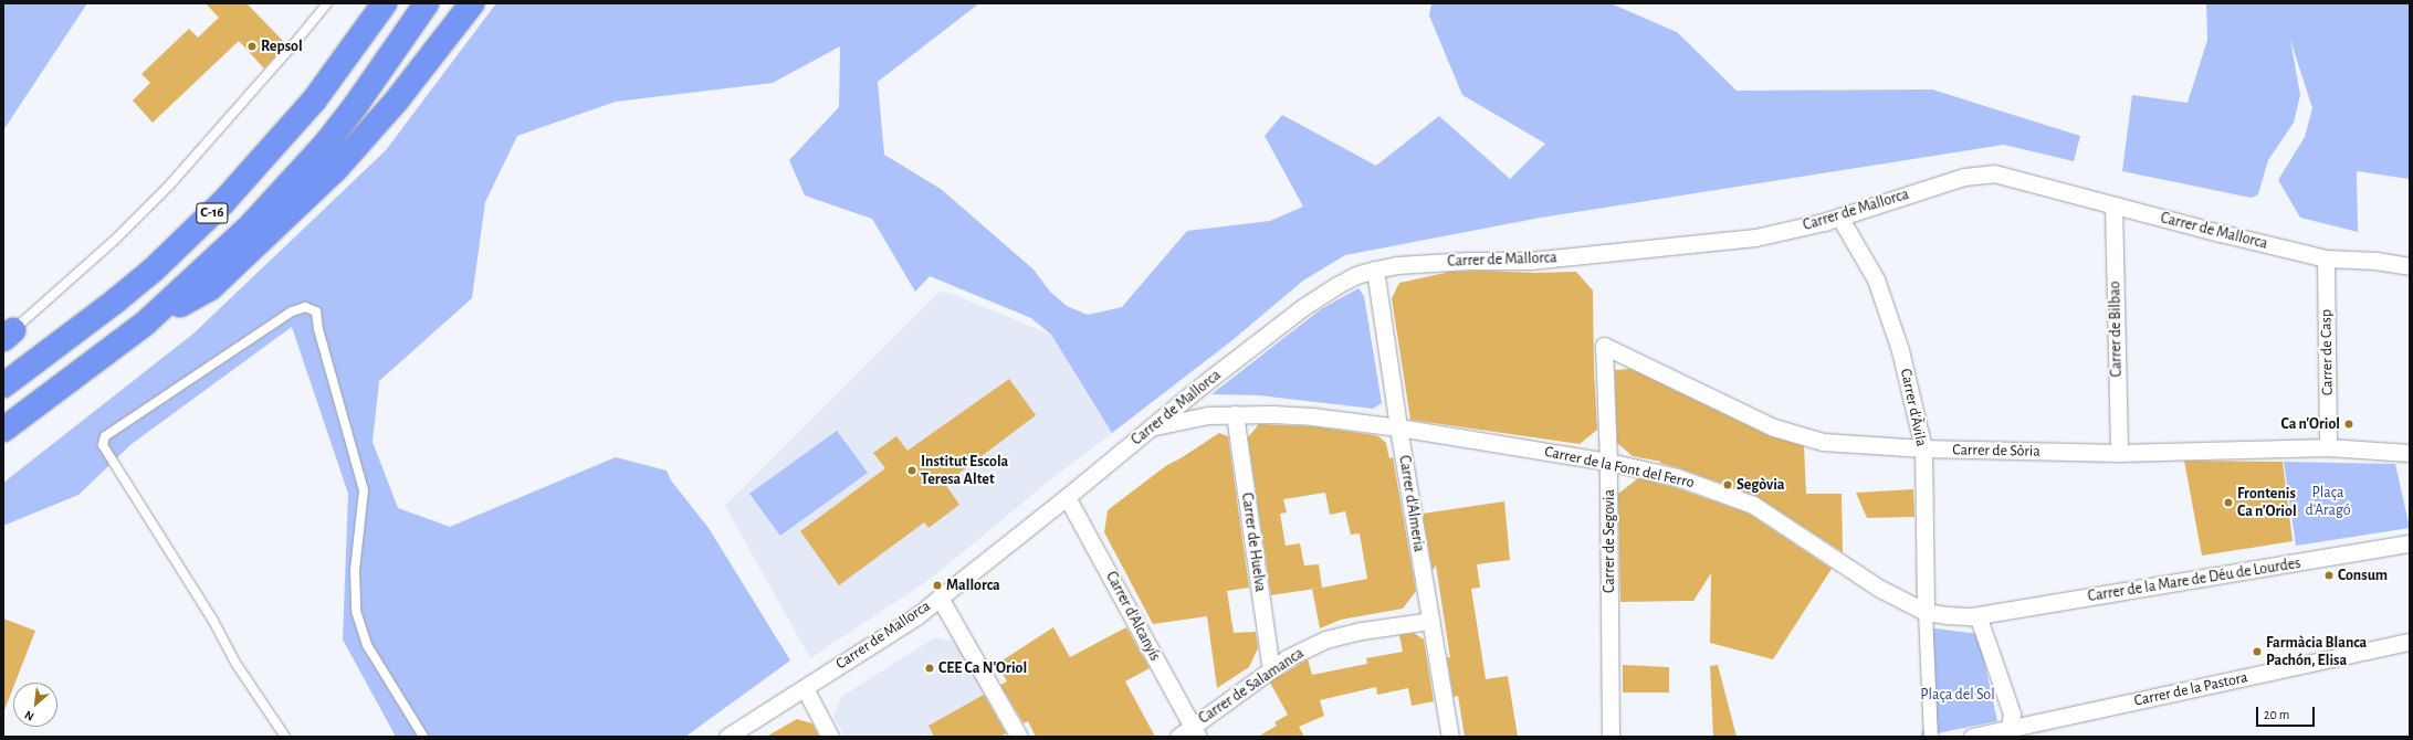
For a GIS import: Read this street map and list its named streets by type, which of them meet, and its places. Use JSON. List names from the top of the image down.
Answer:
{
  "streets": {
    "highway": ["C-16"],
    "street": [
      "Carrer de Mallorca",
      "Carrer de Bilbao",
      "Carrer de Casp",
      "Carrer d'Àvila",
      "Carrer de Sòria",
      "Carrer de la Font del Ferro",
      "Carrer d'Almeria",
      "Carrer de Segovia",
      "Carrer de Huelva",
      "Carrer de la Mare de Déu de Lourdes",
      "Carrer d'Alcanyís",
      "Carrer de Salamanca",
      "Carrer de la Pastora"
    ]
  },
  "crossings": [
    ["Carrer de Mallorca", "Carrer de Bilbao"],
    ["Carrer de Mallorca", "Carrer de Casp"],
    ["Carrer de Mallorca", "Carrer d'Àvila"],
    ["Carrer de Mallorca", "Carrer de la Font del Ferro"],
    ["Carrer de Mallorca", "Carrer d'Almeria"],
    ["Carrer de Mallorca", "Carrer d'Alcanyís"],
    ["Carrer de Bilbao", "Carrer de Sòria"],
    ["Carrer de Casp", "Carrer de Sòria"],
    ["Carrer d'Àvila", "Carrer de Sòria"],
    ["Carrer d'Àvila", "Carrer de la Font del Ferro"],
    ["Carrer de Sòria", "Carrer de Segovia"],
    ["Carrer de la Font del Ferro", "Carrer d'Almeria"],
    ["Carrer de la Font del Ferro", "Carrer de Segovia"],
    ["Carrer de la Font del Ferro", "Carrer de Huelva"],
    ["Carrer de la Font del Ferro", "Carrer de la Mare de Déu de Lourdes"],
    ["Carrer d'Almeria", "Carrer de Salamanca"],
    ["Carrer de Huelva", "Carrer de Salamanca"],
    ["Carrer d'Alcanyís", "Carrer de Salamanca"]
  ],
  "parks": ["Plaça d'Aragó", "Plaça del Sol"],
  "places": [
    "Repsol",
    "Ca n'Oriol",
    "Institut Escola Teresa Altet",
    "Segòvia",
    "Frontenis Ca n'Oriol",
    "Consum",
    "Mallorca",
    "Farmàcia Blanca Pachón, Elisa",
    "CEE Ca N'Oriol"
  ],
  "scale_bar": "20 m",
  "north": "bottom left"
}
